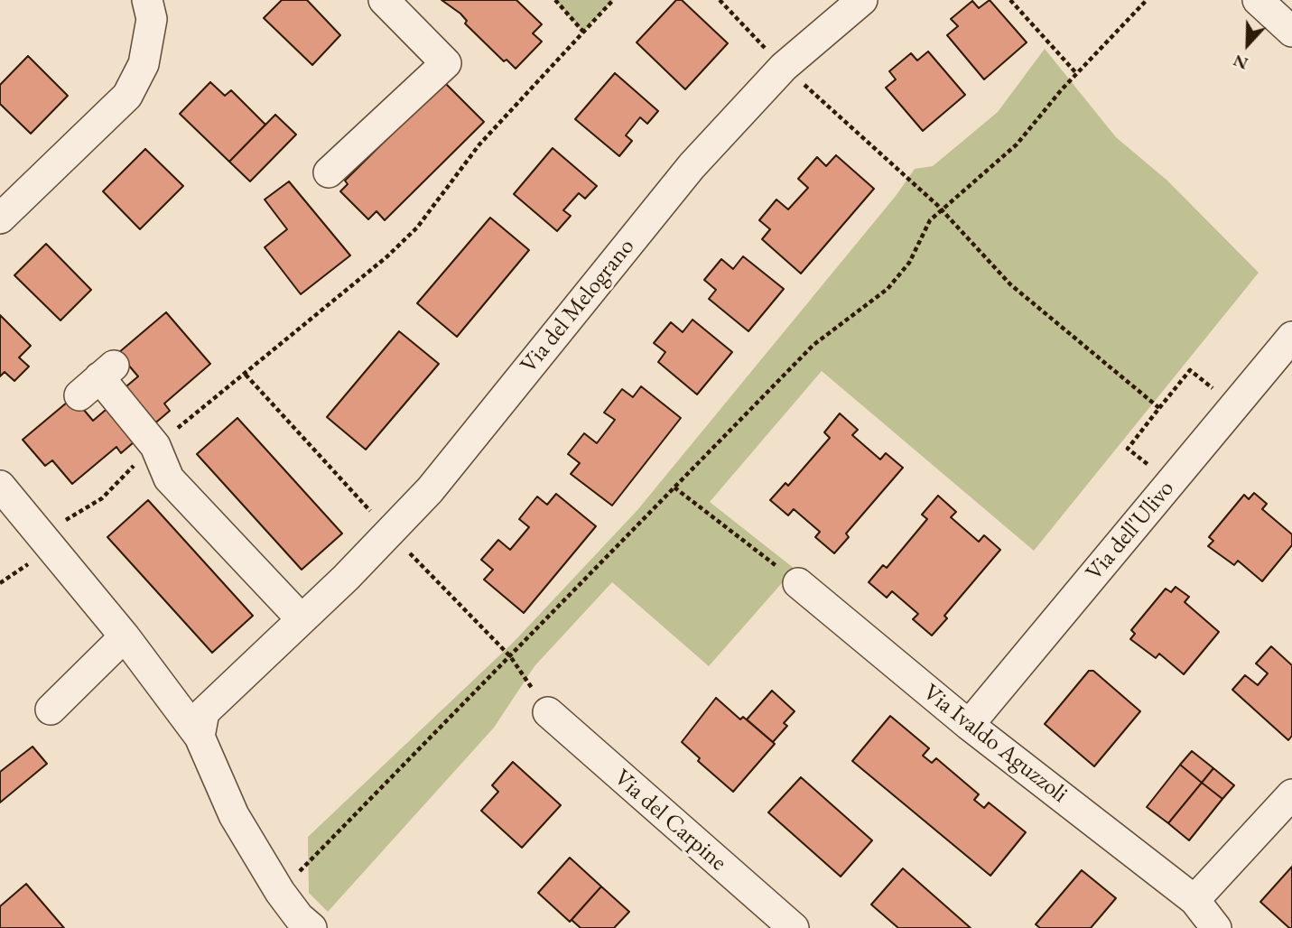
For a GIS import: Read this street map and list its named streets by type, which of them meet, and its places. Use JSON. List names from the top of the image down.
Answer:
{
  "streets": {
    "street": [
      "Via del Melograno",
      "Via dell'Ulivo",
      "Via Ivaldo Aguzzoli",
      "Via del Carpine"
    ]
  },
  "crossings": [
    ["Via dell'Ulivo", "Via Ivaldo Aguzzoli"]
  ],
  "north": "bottom"
}
